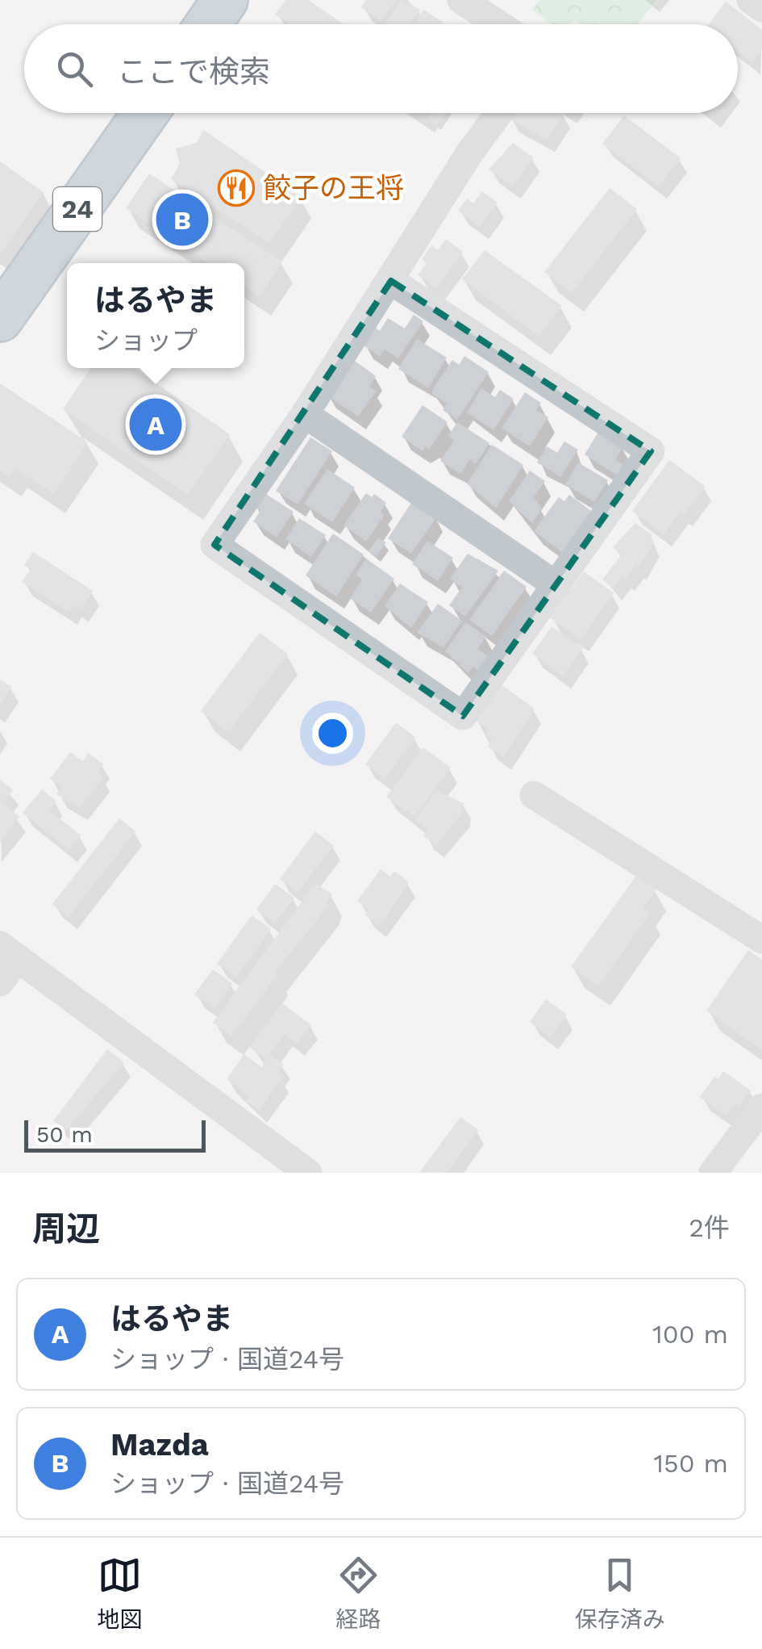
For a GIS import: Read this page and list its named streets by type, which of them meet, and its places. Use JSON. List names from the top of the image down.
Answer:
{
  "streets": {
    "highway": ["24"]
  },
  "places": {
    "restaurant": ["餃子の王将"]
  },
  "scale_bar": "50 m",
  "page": {
    "search": "ここで検索",
    "pins": ["B", "A"],
    "popup": ["はるやま", "ショップ"],
    "scale": "50 m",
    "heading": ["周辺", "2件"],
    "list": [
      {
        "mark": "A",
        "name": "はるやま",
        "note": "ショップ · 国道24号",
        "value": "100 m"
      },
      {
        "mark": "B",
        "name": "Mazda",
        "note": "ショップ · 国道24号",
        "value": "150 m"
      }
    ],
    "nav": ["地図", "経路", "保存済み"]
  }
}
